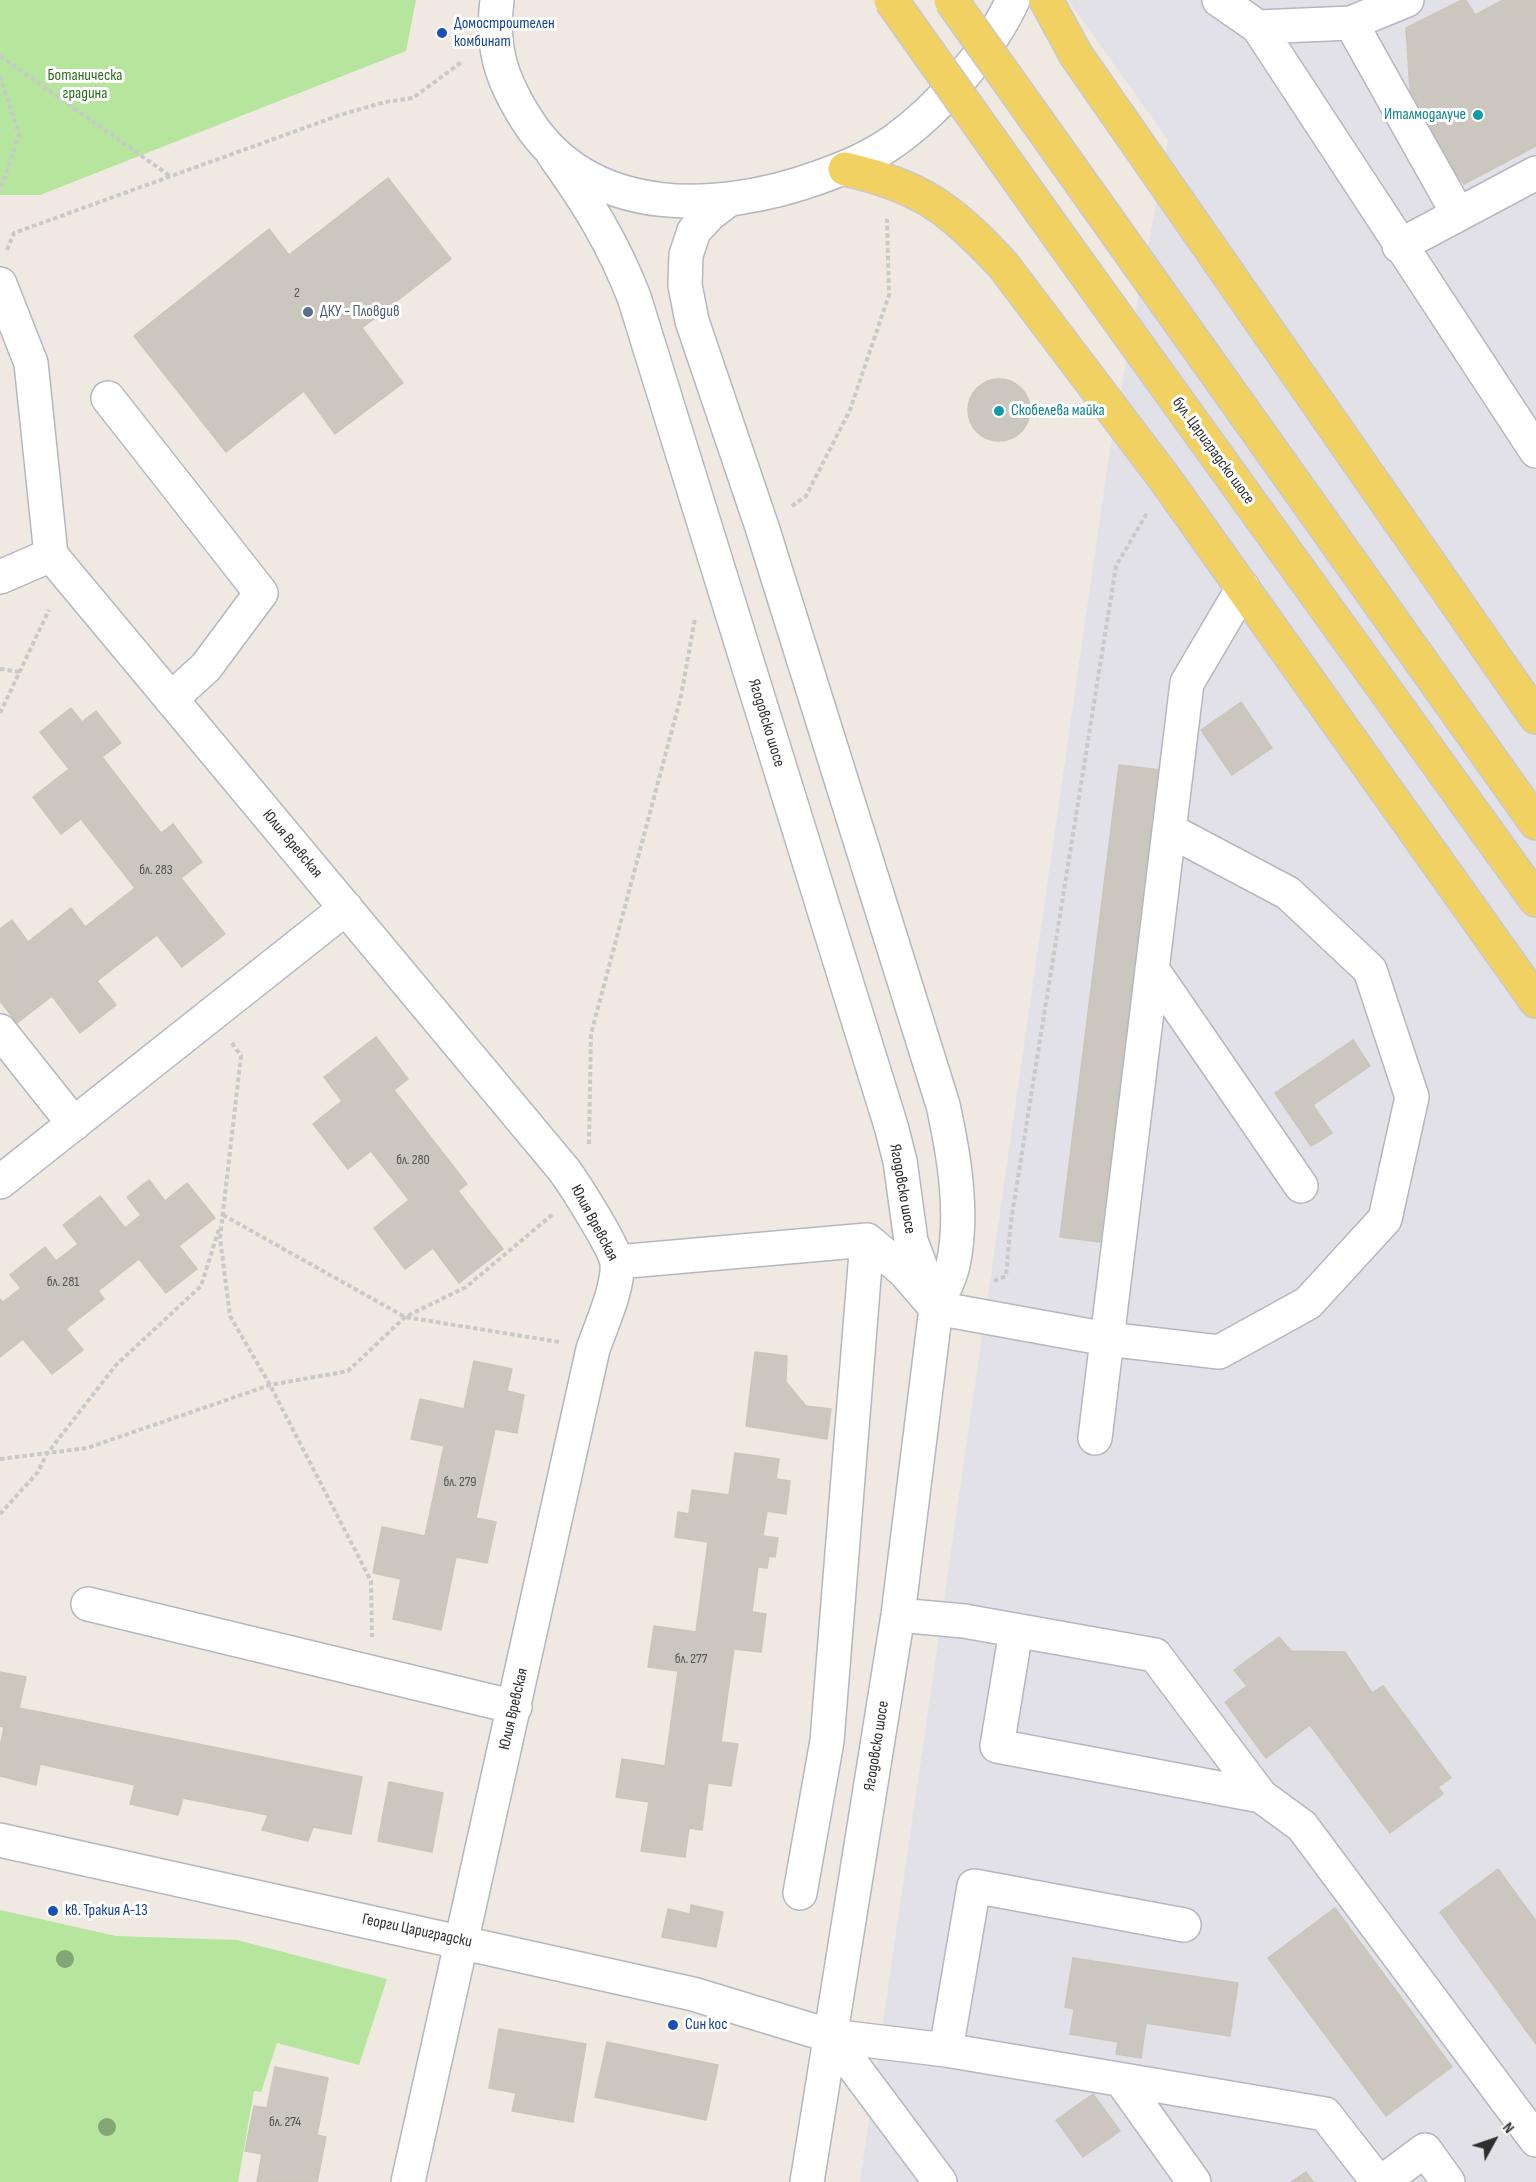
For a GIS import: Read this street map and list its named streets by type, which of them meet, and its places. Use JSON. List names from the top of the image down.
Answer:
{
  "streets": {
    "main road": ["бул. Цариградско шосе"],
    "street": ["Ягодовско шосе", "Юлия Вревская", "Георги Цариградски"]
  },
  "crossings": [
    ["Ягодовско шосе", "Георги Цариградски"],
    ["Юлия Вревская", "Георги Цариградски"]
  ],
  "parks": ["Ботаническа градина"],
  "places": [
    "Домостроителен комбинат",
    "Италмодалуче",
    "ДКУ - Пловдив",
    "Скобелева майка",
    "кв. Тракия А-13",
    "Син кос"
  ],
  "house_numbers": [
    "2",
    "бл. 283",
    "бл. 280",
    "бл. 281",
    "бл. 279",
    "бл. 277",
    "бл. 274"
  ],
  "north": "top right"
}
